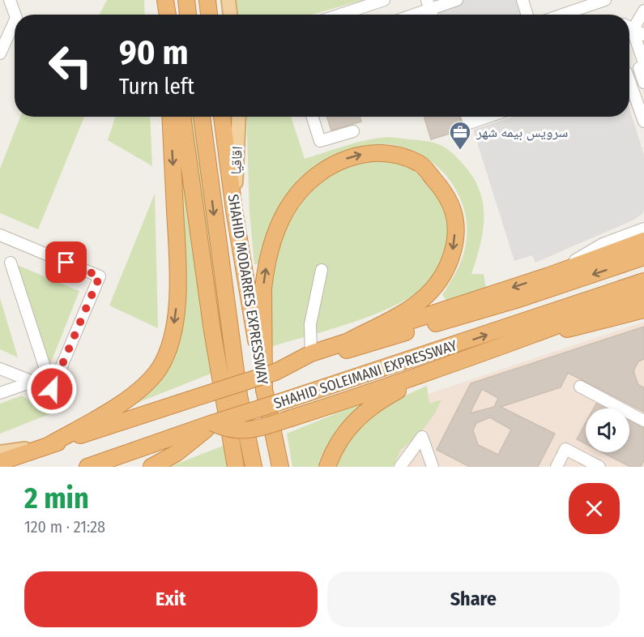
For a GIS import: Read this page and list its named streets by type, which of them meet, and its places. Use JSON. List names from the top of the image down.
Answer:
{
  "streets": {
    "highway": ["SHAHID MODARRES EXPRESSWAY", "SHAHID SOLEIMANI EXPRESSWAY"],
    "main road": ["اقاقیا"]
  },
  "crossings": [
    ["اقاقیا", "SHAHID MODARRES EXPRESSWAY"]
  ],
  "places": {
    "office": ["سرویس بیمه شهر"]
  },
  "page": {
    "turn": ["90 m", "Turn left"],
    "heading": ["2 min", "120 m · 21:28"],
    "buttons": ["Exit", "Share"]
  }
}
